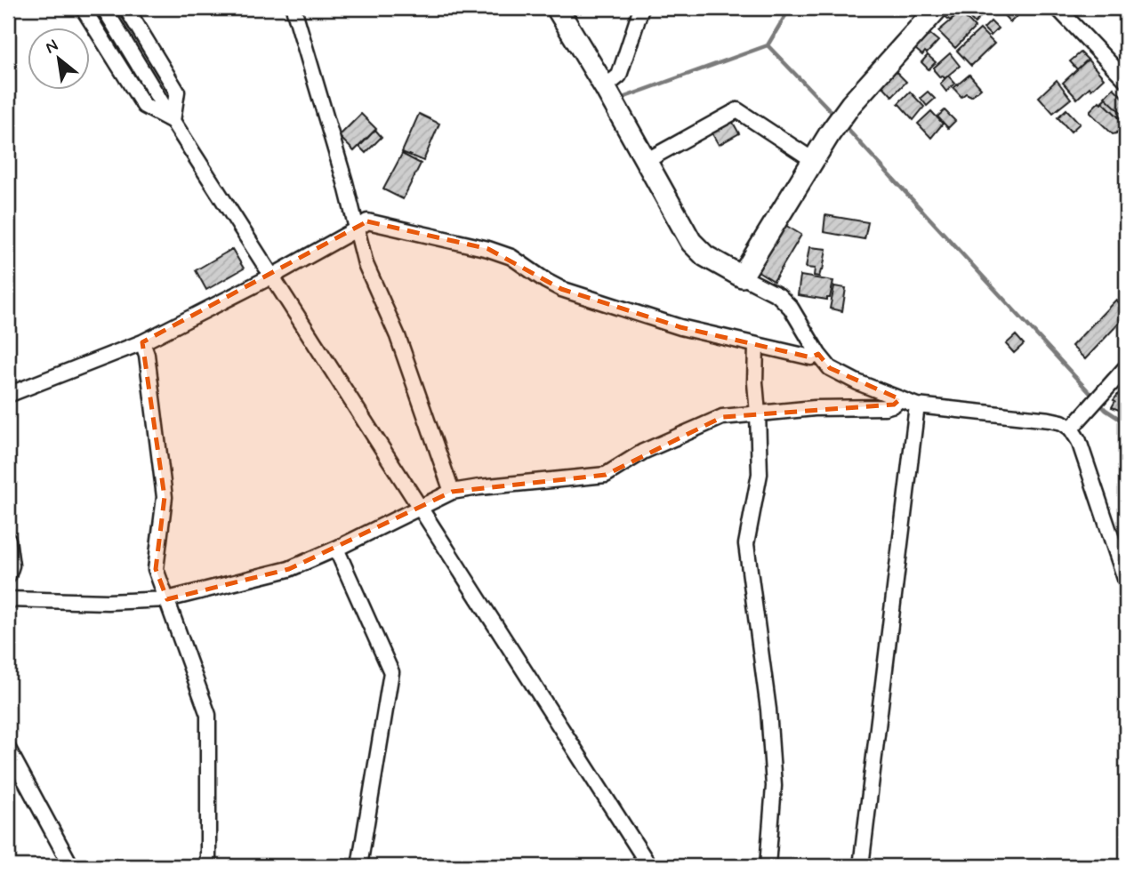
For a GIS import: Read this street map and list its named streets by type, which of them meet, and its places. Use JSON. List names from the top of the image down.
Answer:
{
  "north": "top left"
}
